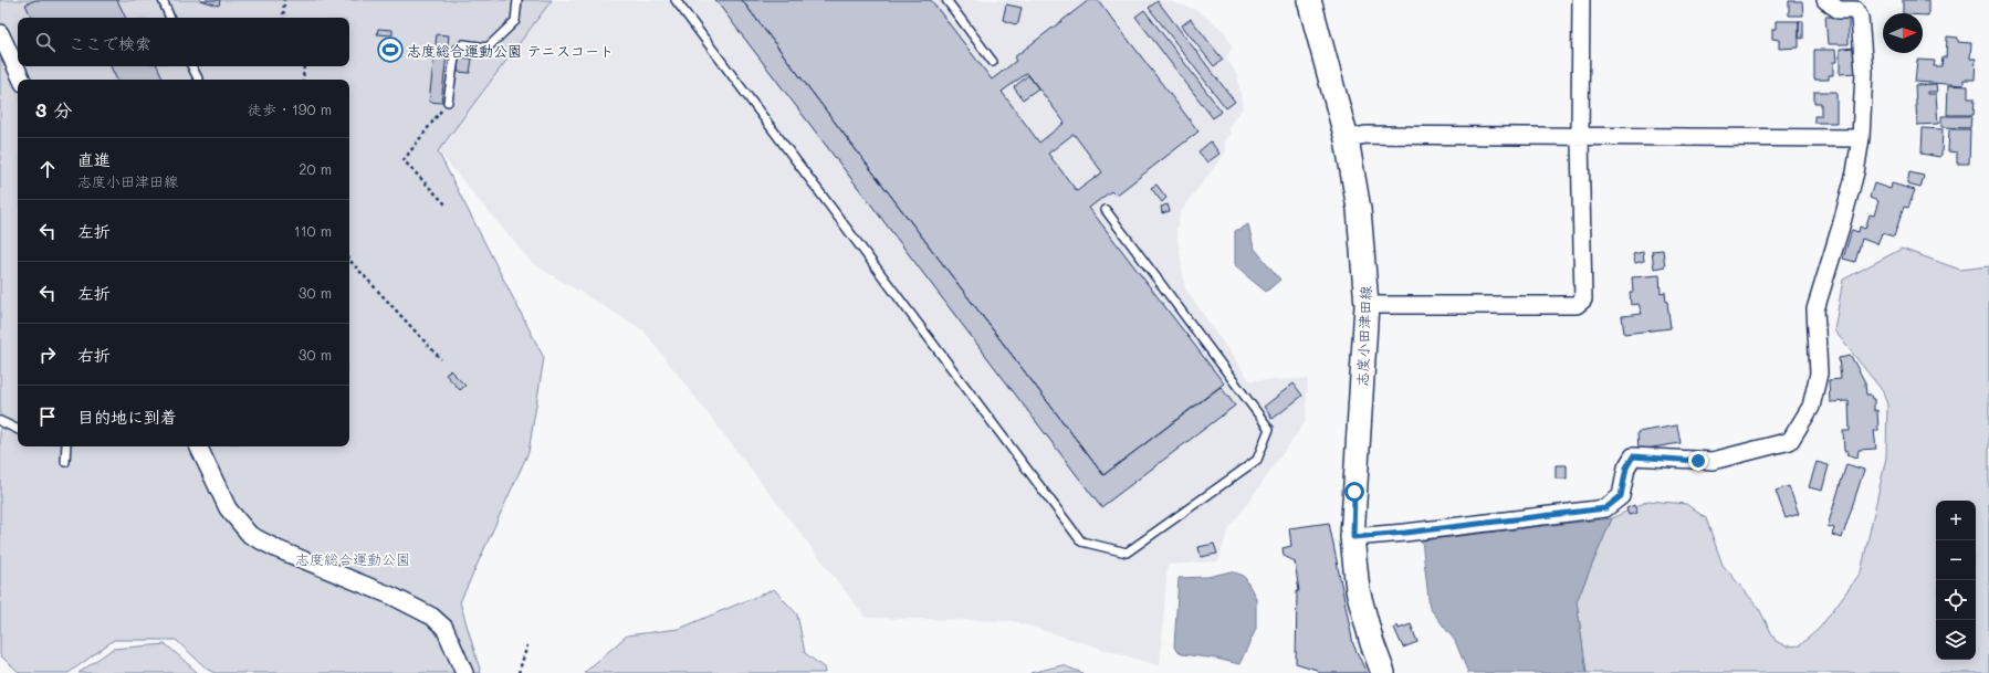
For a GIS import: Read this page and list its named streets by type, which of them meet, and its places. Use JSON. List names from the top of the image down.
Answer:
{
  "streets": {
    "main road": ["志度小田津田線"]
  },
  "parks": ["志度総合運動公園"],
  "places": {
    "sports": ["志度総合運動公園 テニスコート"]
  },
  "north": "right",
  "page": {
    "search": "ここで検索",
    "heading": ["3 分", "徒歩 · 190 m"],
    "list": [
      ["直進", "志度小田津田線", "20 m"],
      ["左折", "110 m"],
      ["左折", "30 m"],
      ["右折", "30 m"],
      "目的地に到着"
    ],
    "map_buttons": ["+", "−"]
  }
}
